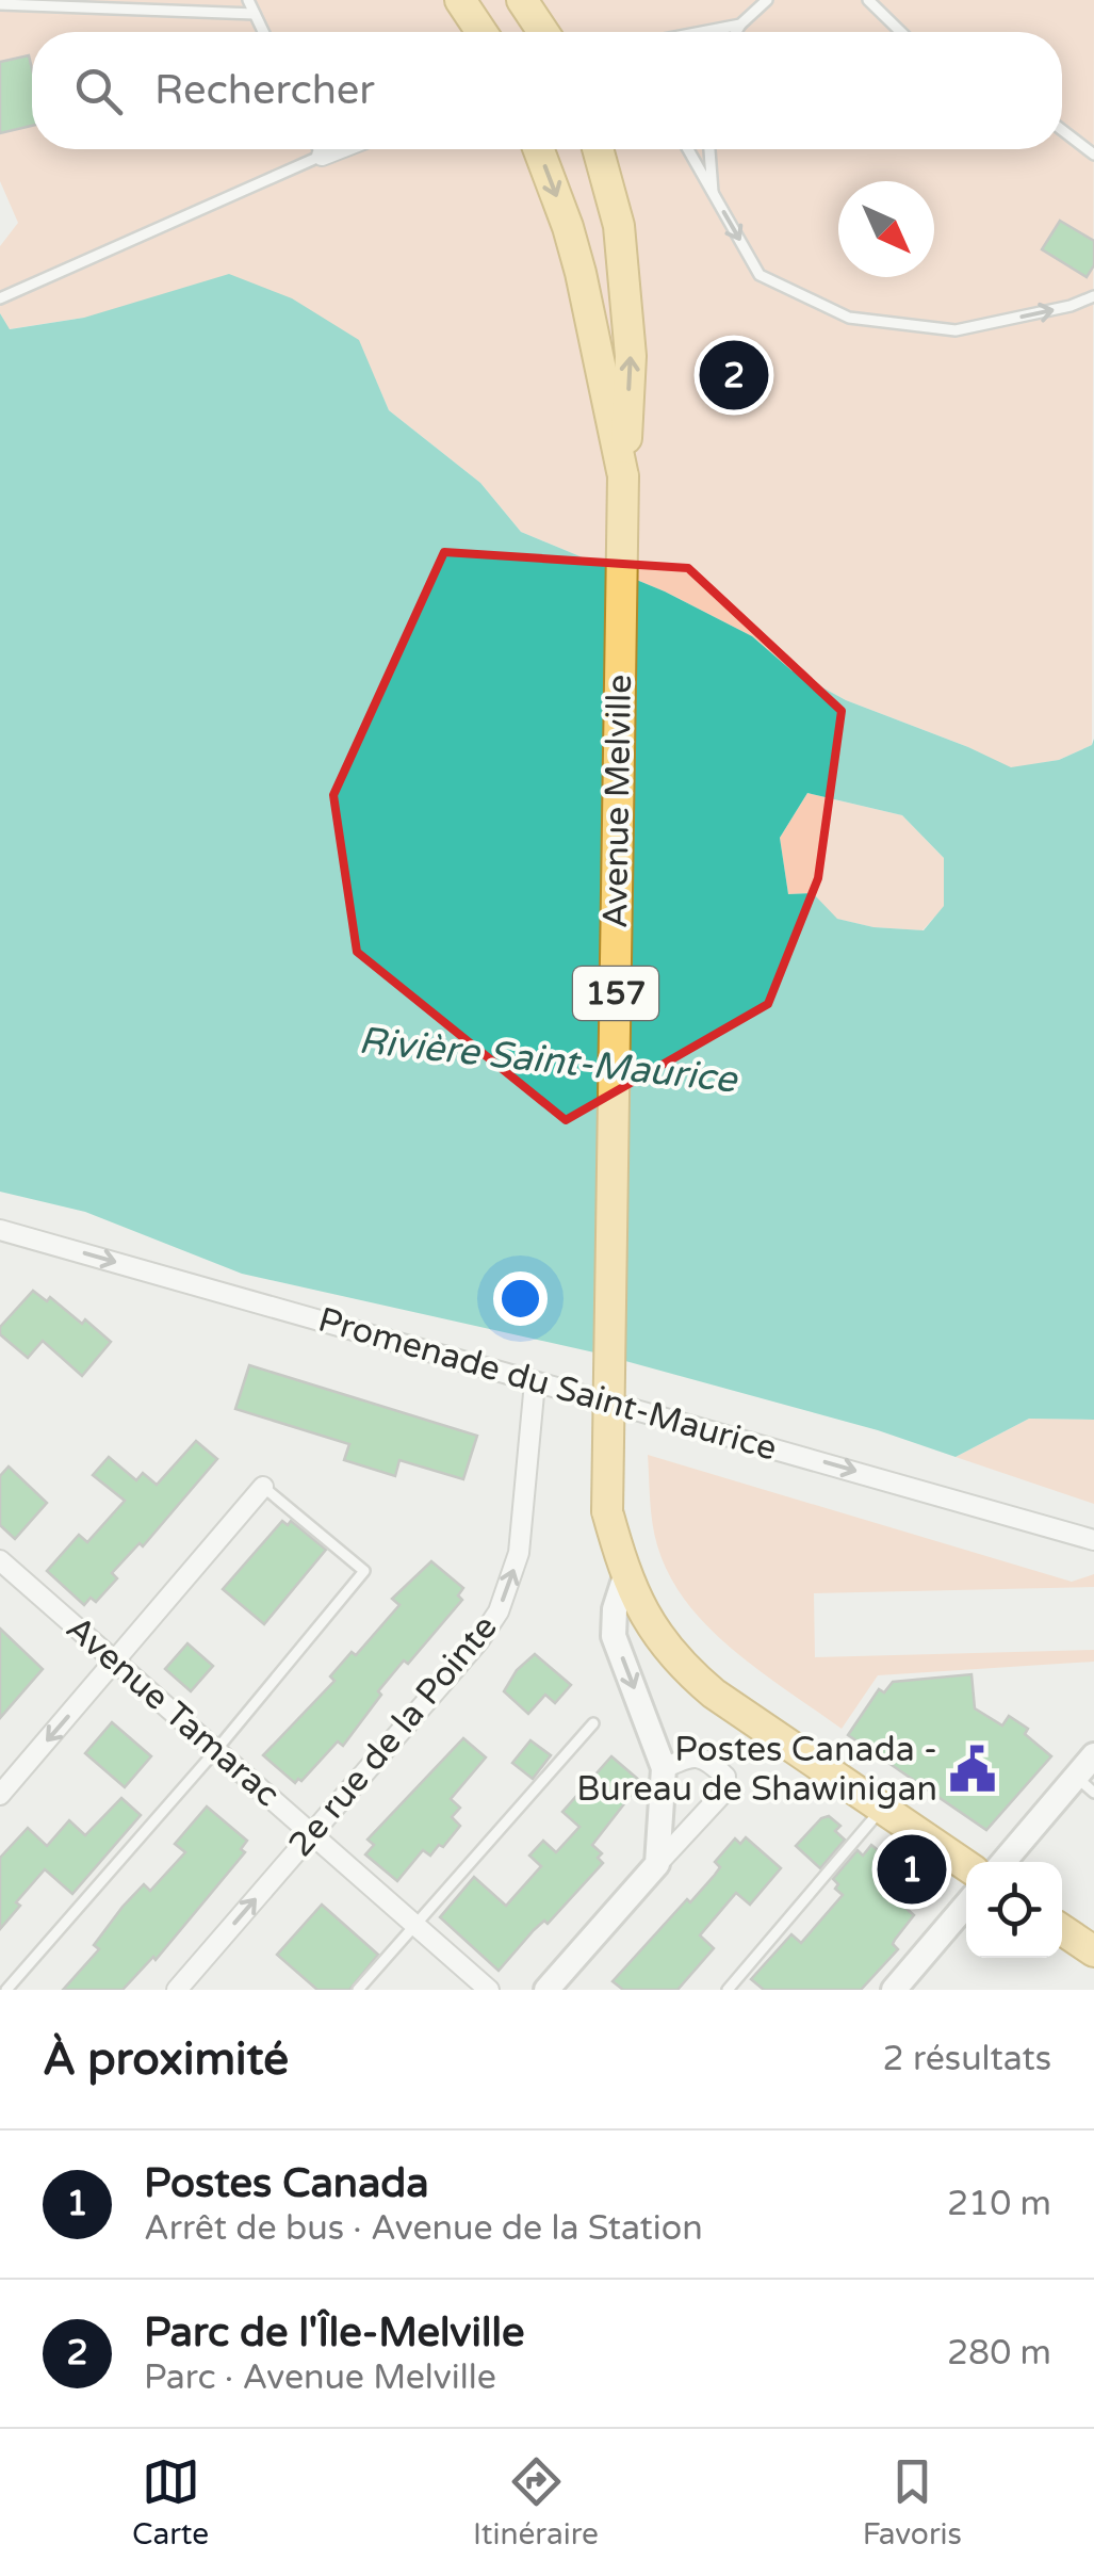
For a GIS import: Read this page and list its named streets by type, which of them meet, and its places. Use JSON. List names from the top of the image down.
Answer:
{
  "streets": {
    "main road": ["Avenue Melville", "157"],
    "street": ["Promenade du Saint-Maurice", "Avenue Tamarac", "2e rue de la Pointe"]
  },
  "crossings": [
    ["Avenue Melville", "157"],
    ["Promenade du Saint-Maurice", "2e rue de la Pointe"],
    ["Avenue Tamarac", "2e rue de la Pointe"]
  ],
  "one_way": ["Promenade du Saint-Maurice", "2e rue de la Pointe"],
  "water": ["Rivière Saint-Maurice"],
  "places": {
    "public building": ["Postes Canada - Bureau de Shawinigan"]
  },
  "north": "bottom right",
  "page": {
    "search": "Rechercher",
    "pins": ["2", "1"],
    "heading": ["À proximité", "2 résultats"],
    "list": [
      {
        "mark": "1",
        "name": "Postes Canada",
        "note": "Arrêt de bus · Avenue de la Station",
        "value": "210 m"
      },
      {
        "mark": "2",
        "name": "Parc de l'Île-Melville",
        "note": "Parc · Avenue Melville",
        "value": "280 m"
      }
    ],
    "nav": ["Carte", "Itinéraire", "Favoris"]
  }
}
